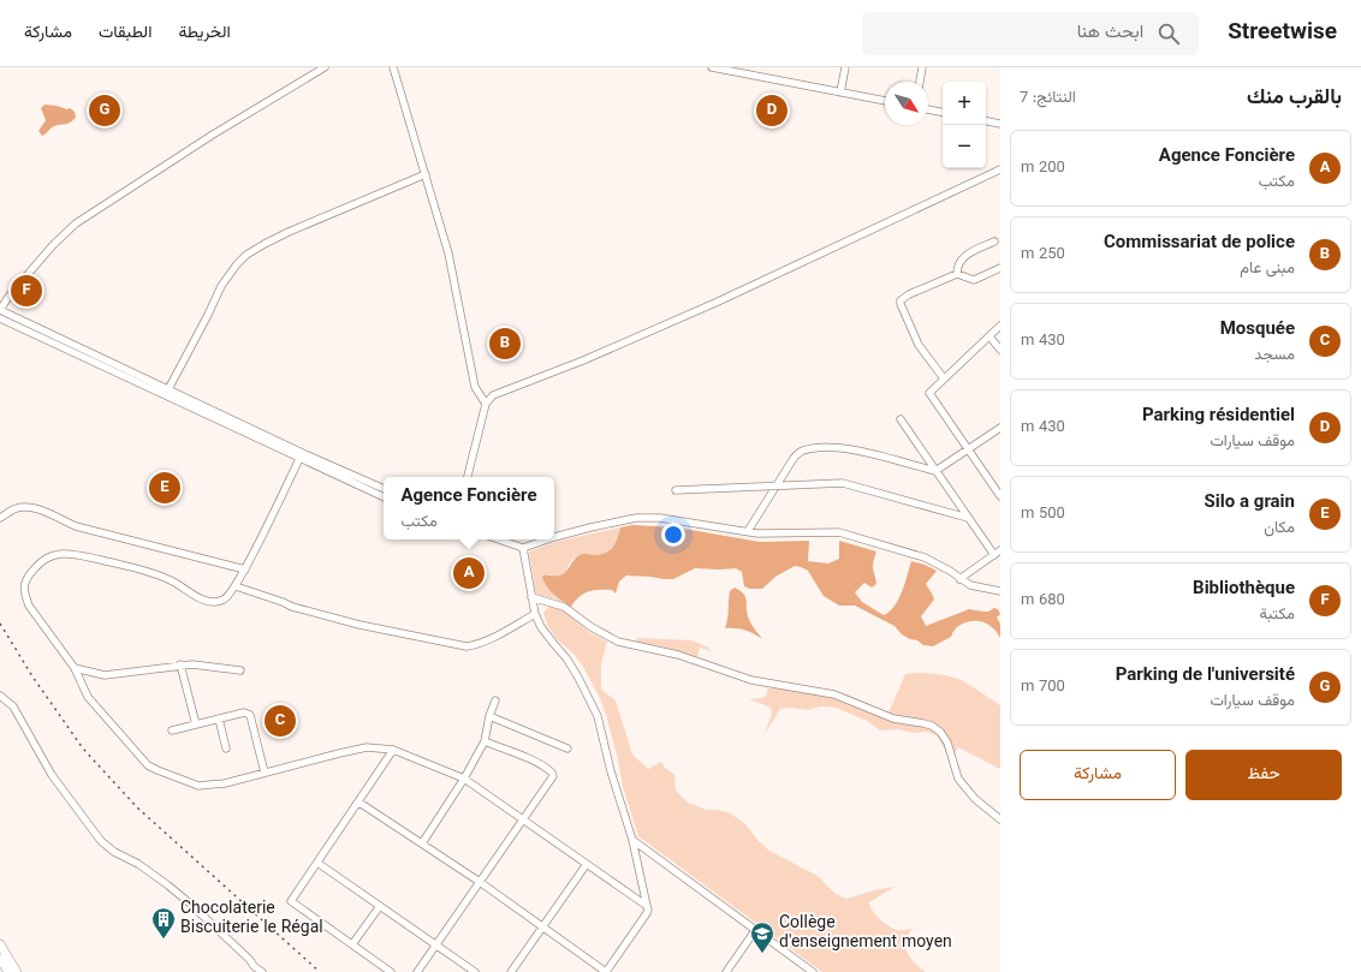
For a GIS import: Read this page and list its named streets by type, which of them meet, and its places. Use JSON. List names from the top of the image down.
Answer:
{
  "places": {
    "building": ["Chocolaterie Biscuiterie le Régal"],
    "school or university": ["Collège d'enseignement moyen"]
  },
  "north": "bottom right",
  "page": {
    "header": "Streetwise",
    "search": "ابحث هنا",
    "nav": ["الخريطة", "الطبقات", "مشاركة"],
    "heading": ["بالقرب منك", "النتائج: 7"],
    "map_buttons": ["+", "−"],
    "pins": [
      "D",
      "G",
      "F",
      "B",
      "E",
      "A",
      "C"
    ],
    "list": [
      {
        "mark": "A",
        "name": "Agence Foncière",
        "note": "مكتب",
        "value": "200 m"
      },
      {
        "mark": "B",
        "name": "Commissariat de police",
        "note": "مبنى عام",
        "value": "250 m"
      },
      {
        "mark": "C",
        "name": "Mosquée",
        "note": "مسجد",
        "value": "430 m"
      },
      {
        "mark": "D",
        "name": "Parking résidentiel",
        "note": "موقف سيارات",
        "value": "430 m"
      },
      {
        "mark": "E",
        "name": "Silo a grain",
        "note": "مكان",
        "value": "500 m"
      },
      {
        "mark": "F",
        "name": "Bibliothèque",
        "note": "مكتبة",
        "value": "680 m"
      },
      {
        "mark": "G",
        "name": "Parking de l'université",
        "note": "موقف سيارات",
        "value": "700 m"
      }
    ],
    "popup": ["Agence Foncière", "مكتب"],
    "buttons": ["حفظ", "مشاركة"]
  }
}
